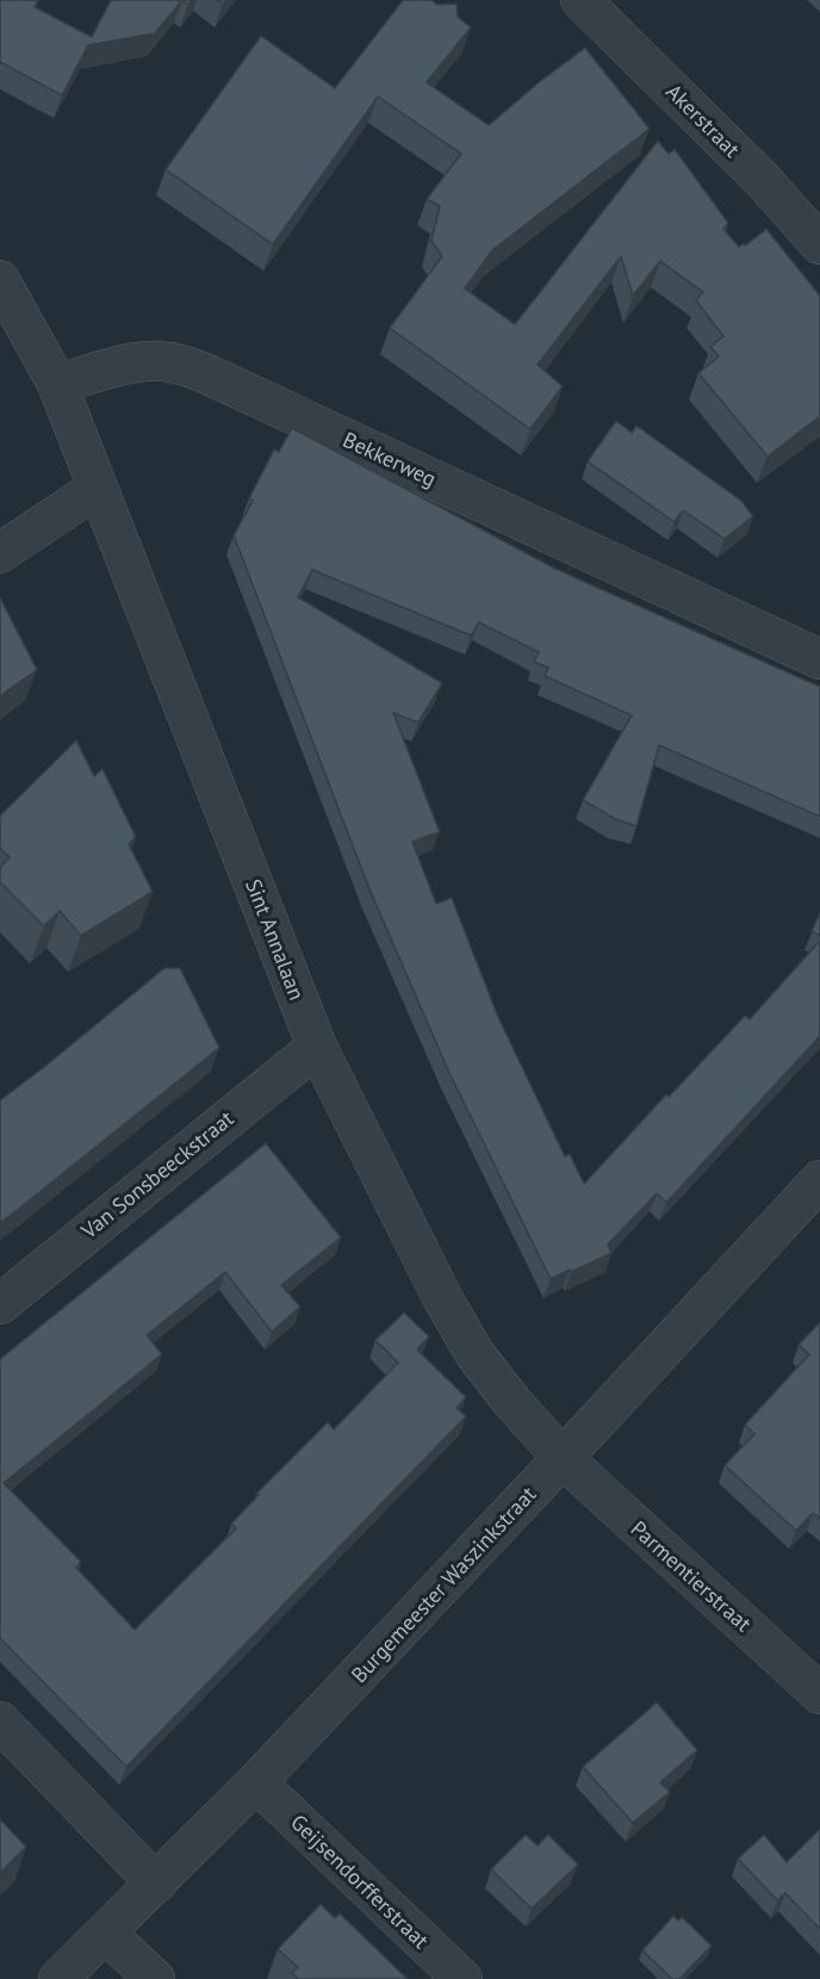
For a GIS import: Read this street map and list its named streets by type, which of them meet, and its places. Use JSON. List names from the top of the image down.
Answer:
{
  "streets": {
    "street": [
      "Akerstraat",
      "Bekkerweg",
      "Sint Annalaan",
      "Van Sonsbeeckstraat",
      "Parmentierstraat",
      "Burgemeester Waszinkstraat",
      "Geijsendorfferstraat"
    ]
  },
  "crossings": [
    ["Bekkerweg", "Sint Annalaan"],
    ["Sint Annalaan", "Van Sonsbeeckstraat"],
    ["Sint Annalaan", "Parmentierstraat"],
    ["Sint Annalaan", "Burgemeester Waszinkstraat"],
    ["Parmentierstraat", "Burgemeester Waszinkstraat"],
    ["Burgemeester Waszinkstraat", "Geijsendorfferstraat"]
  ]
}
